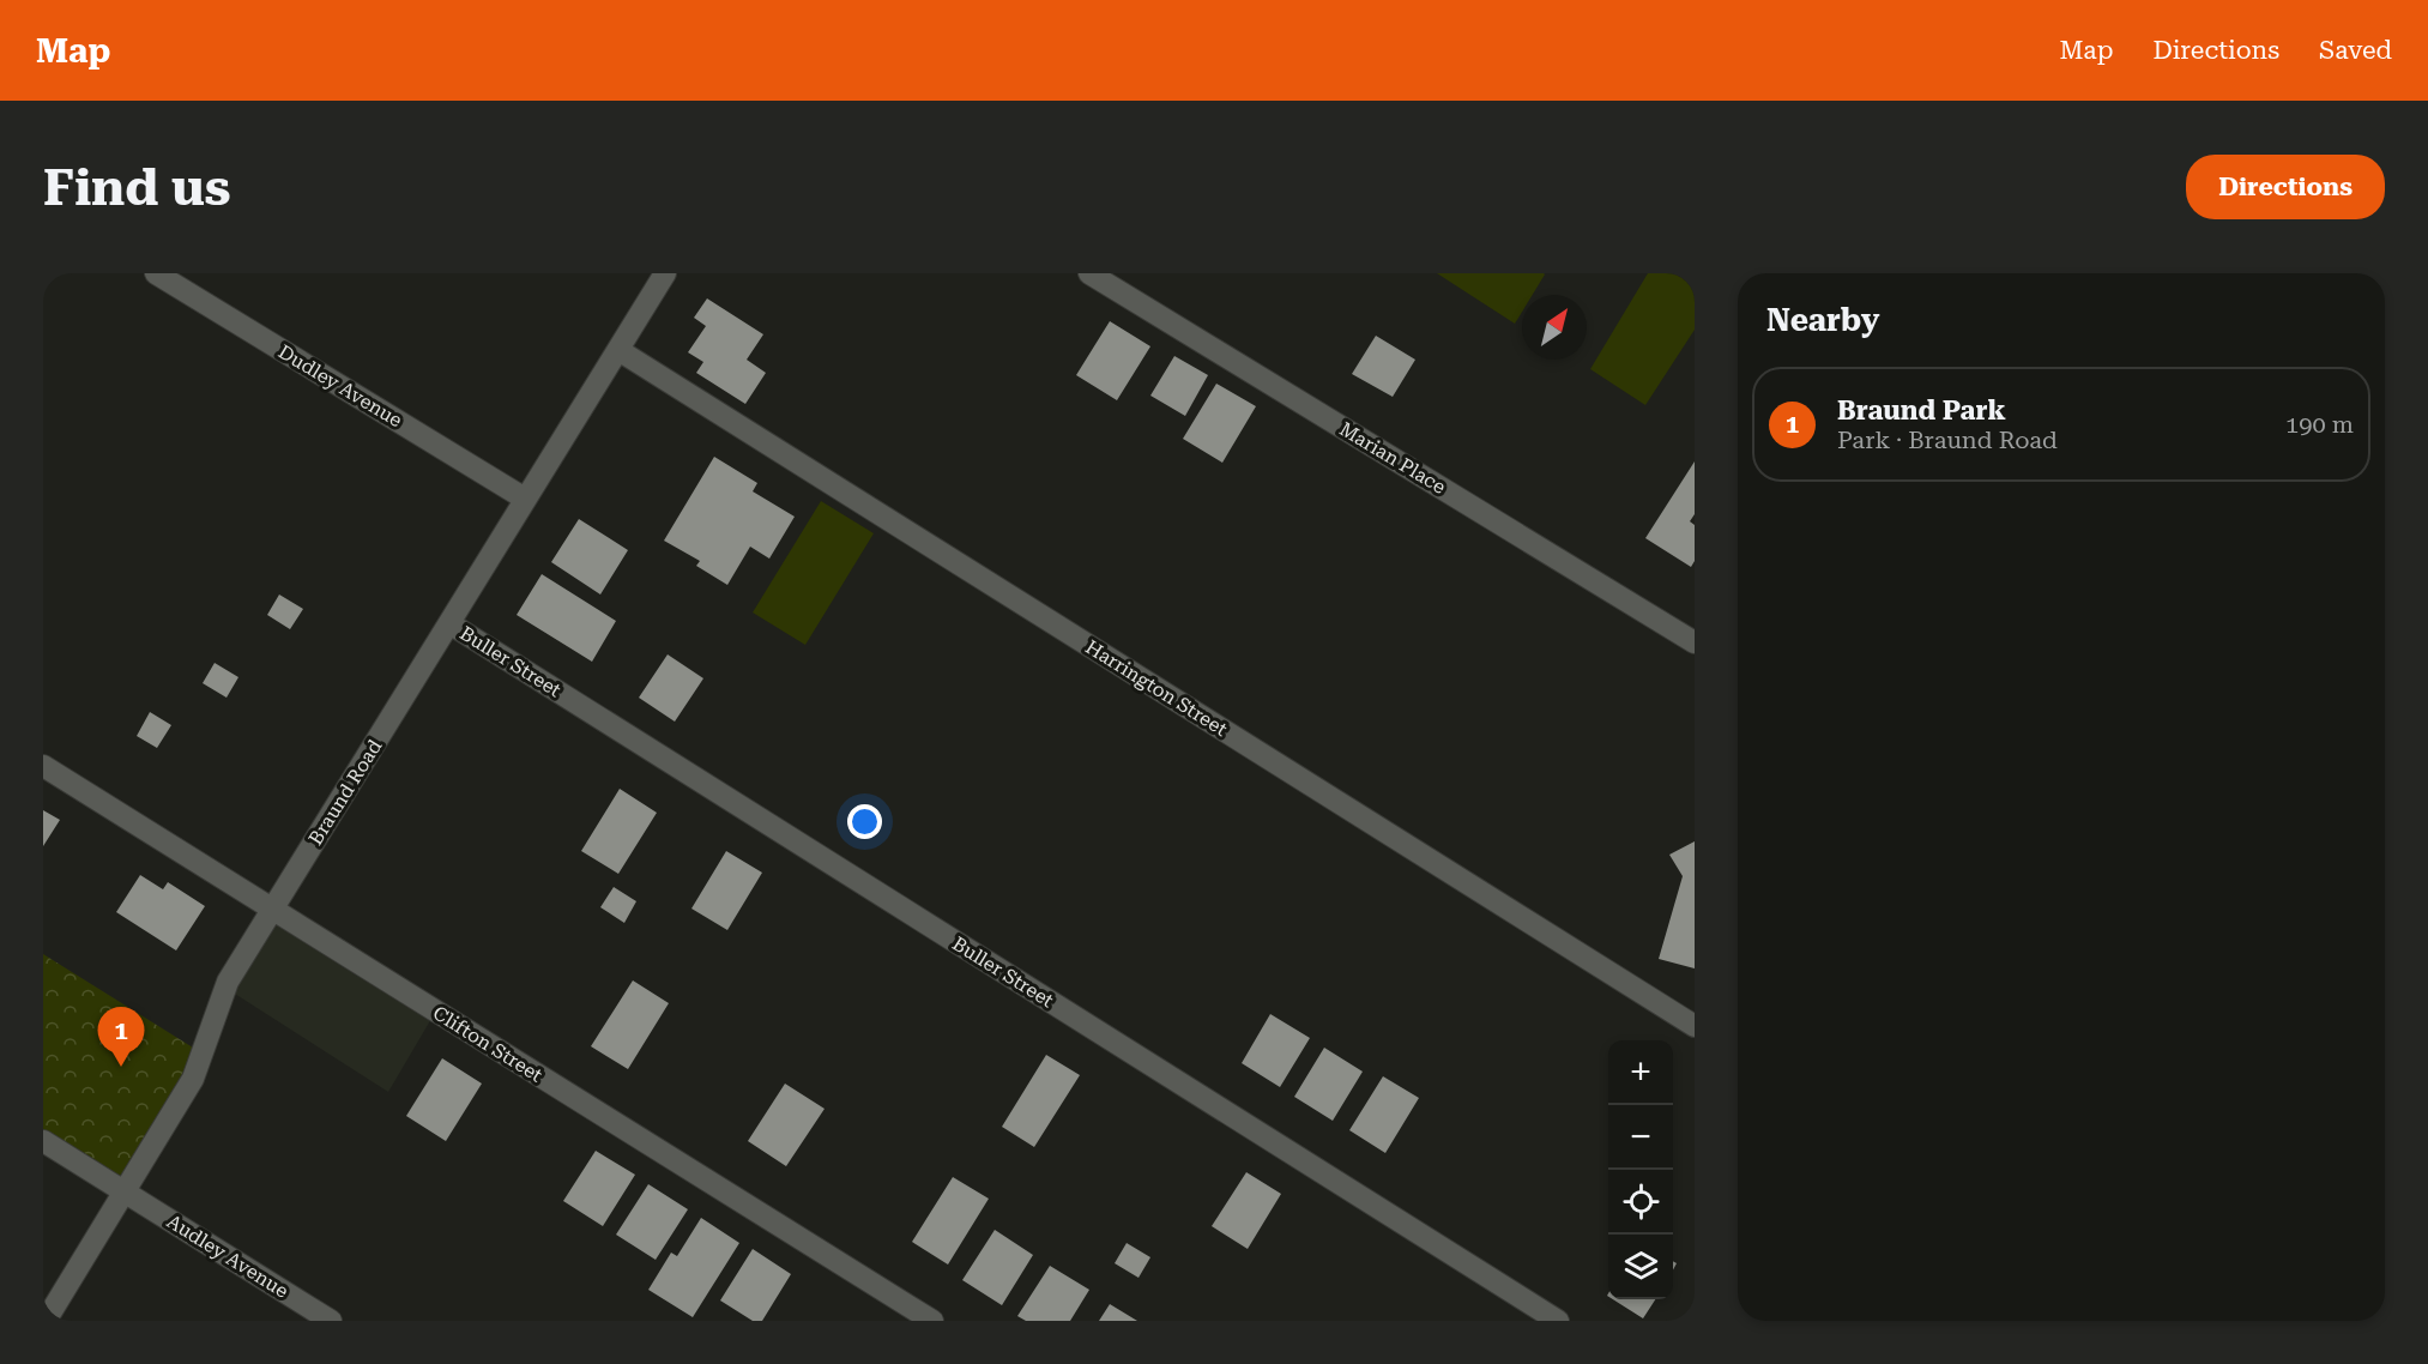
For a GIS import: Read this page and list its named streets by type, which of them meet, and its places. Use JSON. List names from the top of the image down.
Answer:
{
  "streets": {
    "street": [
      "Dudley Avenue",
      "Marian Place",
      "Buller Street",
      "Harrington Street",
      "Braund Road",
      "Clifton Street",
      "Audley Avenue"
    ]
  },
  "crossings": [
    ["Dudley Avenue", "Braund Road"],
    ["Buller Street", "Braund Road"],
    ["Harrington Street", "Braund Road"],
    ["Braund Road", "Clifton Street"],
    ["Braund Road", "Audley Avenue"]
  ],
  "north": "top right",
  "page": {
    "header": "Map",
    "nav": ["Map", "Directions", "Saved"],
    "buttons": "Directions",
    "title": "Find us",
    "heading": "Nearby",
    "list": [
      {
        "mark": "1",
        "name": "Braund Park",
        "note": "Park · Braund Road",
        "value": "190 m"
      }
    ],
    "pins": "1",
    "map_buttons": ["+", "−"]
  }
}
